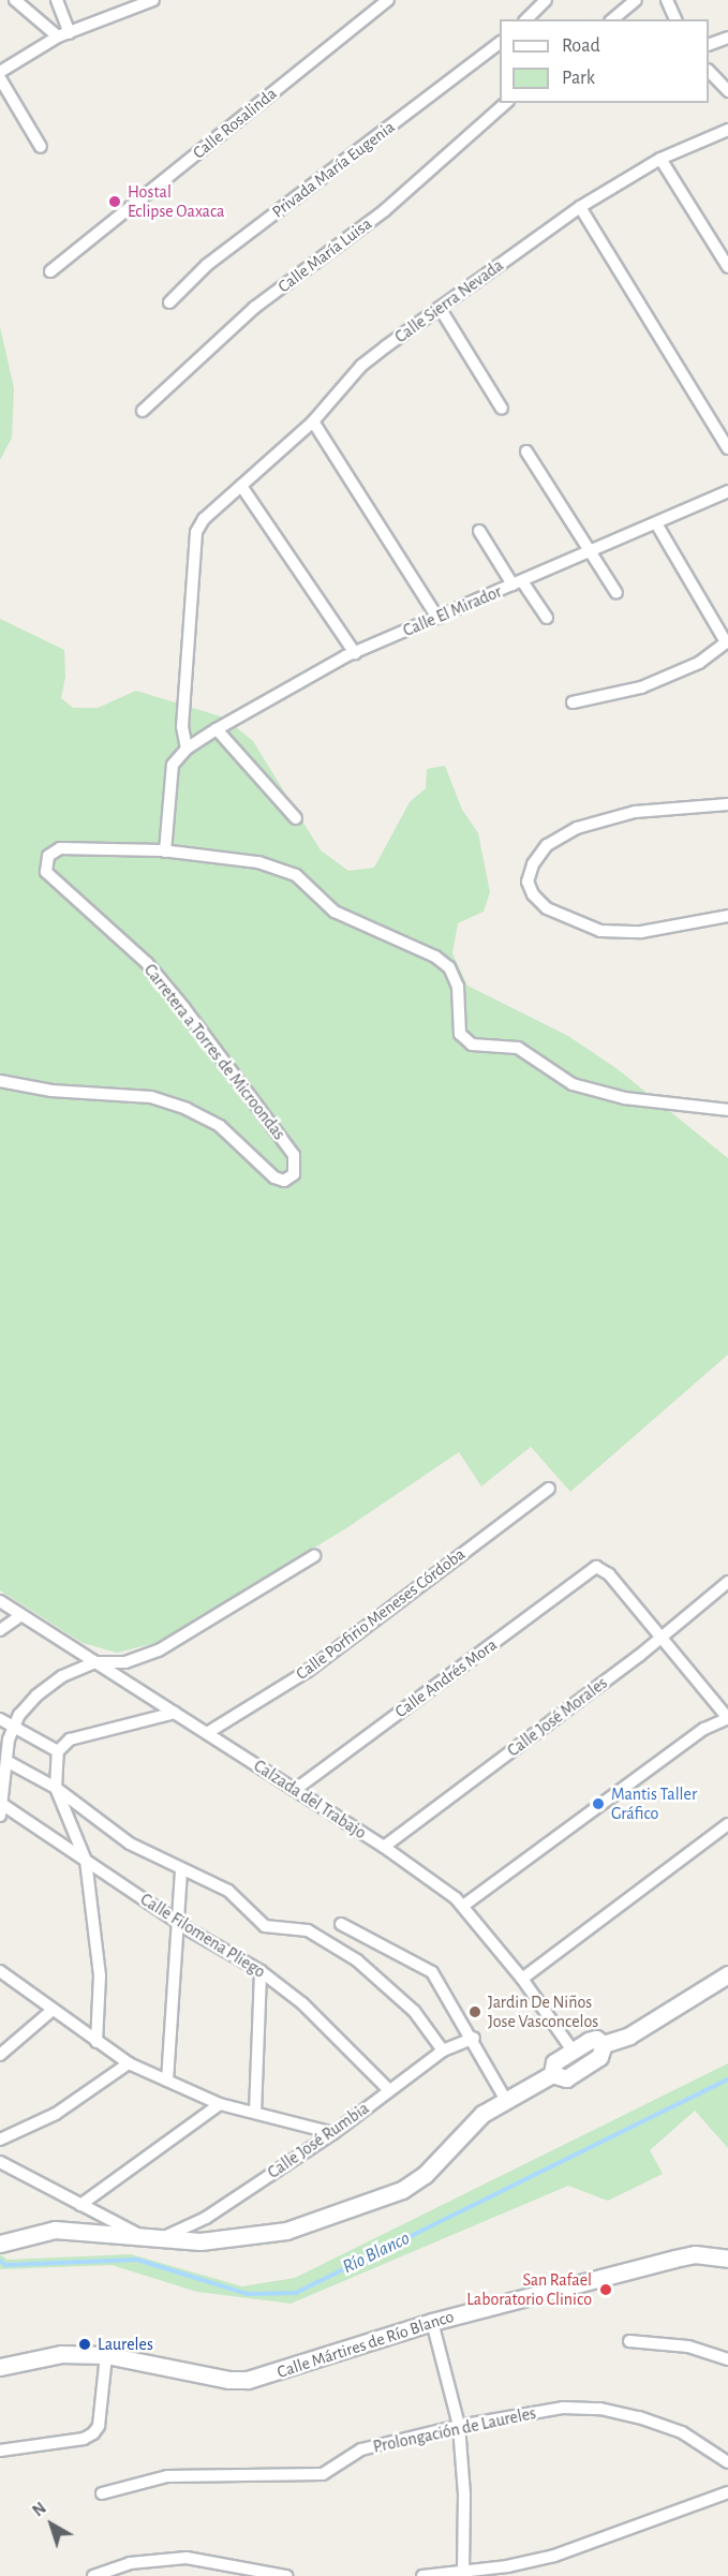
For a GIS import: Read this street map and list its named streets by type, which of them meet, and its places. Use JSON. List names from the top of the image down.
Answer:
{
  "streets": {
    "main road": ["Calle Mártires de Río Blanco"],
    "street": [
      "Calle Rosalinda",
      "Privada María Eugenia",
      "Calle María Luisa",
      "Calle Sierra Nevada",
      "Calle El Mirador",
      "Carretera a Torres de Microondas",
      "Calle Porfirio Meneses Córdoba",
      "Calle Andrés Mora",
      "Calle José Morales",
      "Calzada del Trabajo",
      "Calle Filomena Pliego",
      "Calle José Rumbia",
      "Prolongación de Laureles"
    ]
  },
  "crossings": [
    ["Calle Sierra Nevada", "Calle El Mirador"],
    ["Calle Porfirio Meneses Córdoba", "Calzada del Trabajo"],
    ["Calle Andrés Mora", "Calle José Morales"],
    ["Calle Andrés Mora", "Calzada del Trabajo"],
    ["Calle José Morales", "Calzada del Trabajo"],
    ["Calle Filomena Pliego", "Calle José Rumbia"]
  ],
  "water": ["Río Blanco"],
  "places": [
    "Hostal Eclipse Oaxaca",
    "Mantis Taller Gráfico",
    "Jardin De Niños Jose Vasconcelos",
    "San Rafael Laboratorio Clinico",
    "Laureles"
  ],
  "legend": ["Road", "Park"],
  "north": "top left"
}
